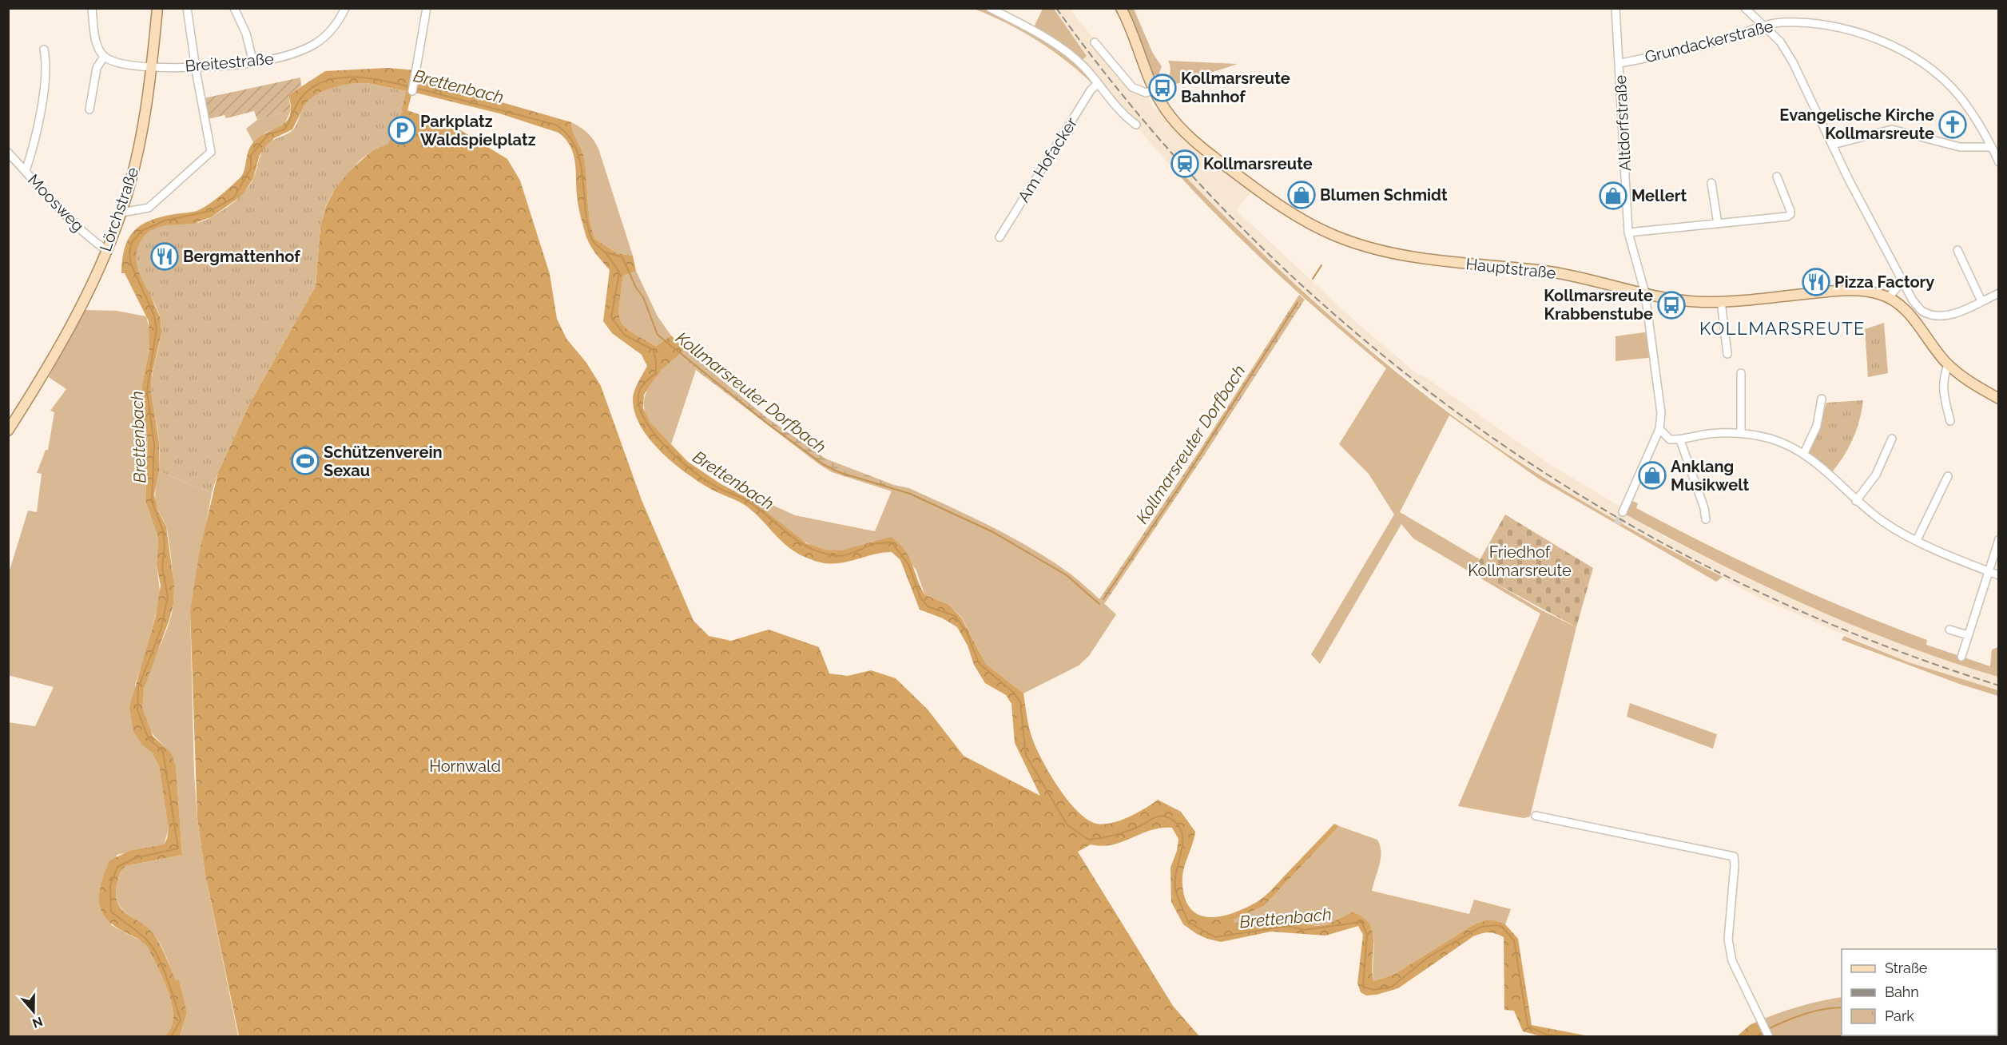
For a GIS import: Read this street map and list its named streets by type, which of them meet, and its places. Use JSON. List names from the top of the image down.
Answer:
{
  "streets": {
    "main road": ["Lörchstraße", "Hauptstraße"],
    "street": [
      "Grundackerstraße",
      "Breitestraße",
      "Altdorfstraße",
      "Am Hofacker",
      "Moosweg"
    ]
  },
  "crossings": [
    ["Grundackerstraße", "Altdorfstraße"],
    ["Breitestraße", "Lörchstraße"],
    ["Altdorfstraße", "Hauptstraße"],
    ["Moosweg", "Lörchstraße"]
  ],
  "districts": ["KOLLMARSREUTE"],
  "water": ["Brettenbach", "Kollmarsreuter Dorfbach"],
  "parks": ["Friedhof Kollmarsreute", "Hornwald"],
  "places": {
    "bus stop": ["Kollmarsreute Bahnhof", "Kollmarsreute Krabbenstube"],
    "church": ["Evangelische Kirche Kollmarsreute"],
    "parking": ["Parkplatz Waldspielplatz"],
    "station": ["Kollmarsreute"],
    "shop": ["Blumen Schmidt", "Mellert", "Anklang Musikwelt"],
    "restaurant": ["Bergmattenhof", "Pizza Factory"],
    "sports": ["Schützenverein Sexau"]
  },
  "legend": ["Straße", "Bahn", "Park"],
  "north": "bottom"
}
